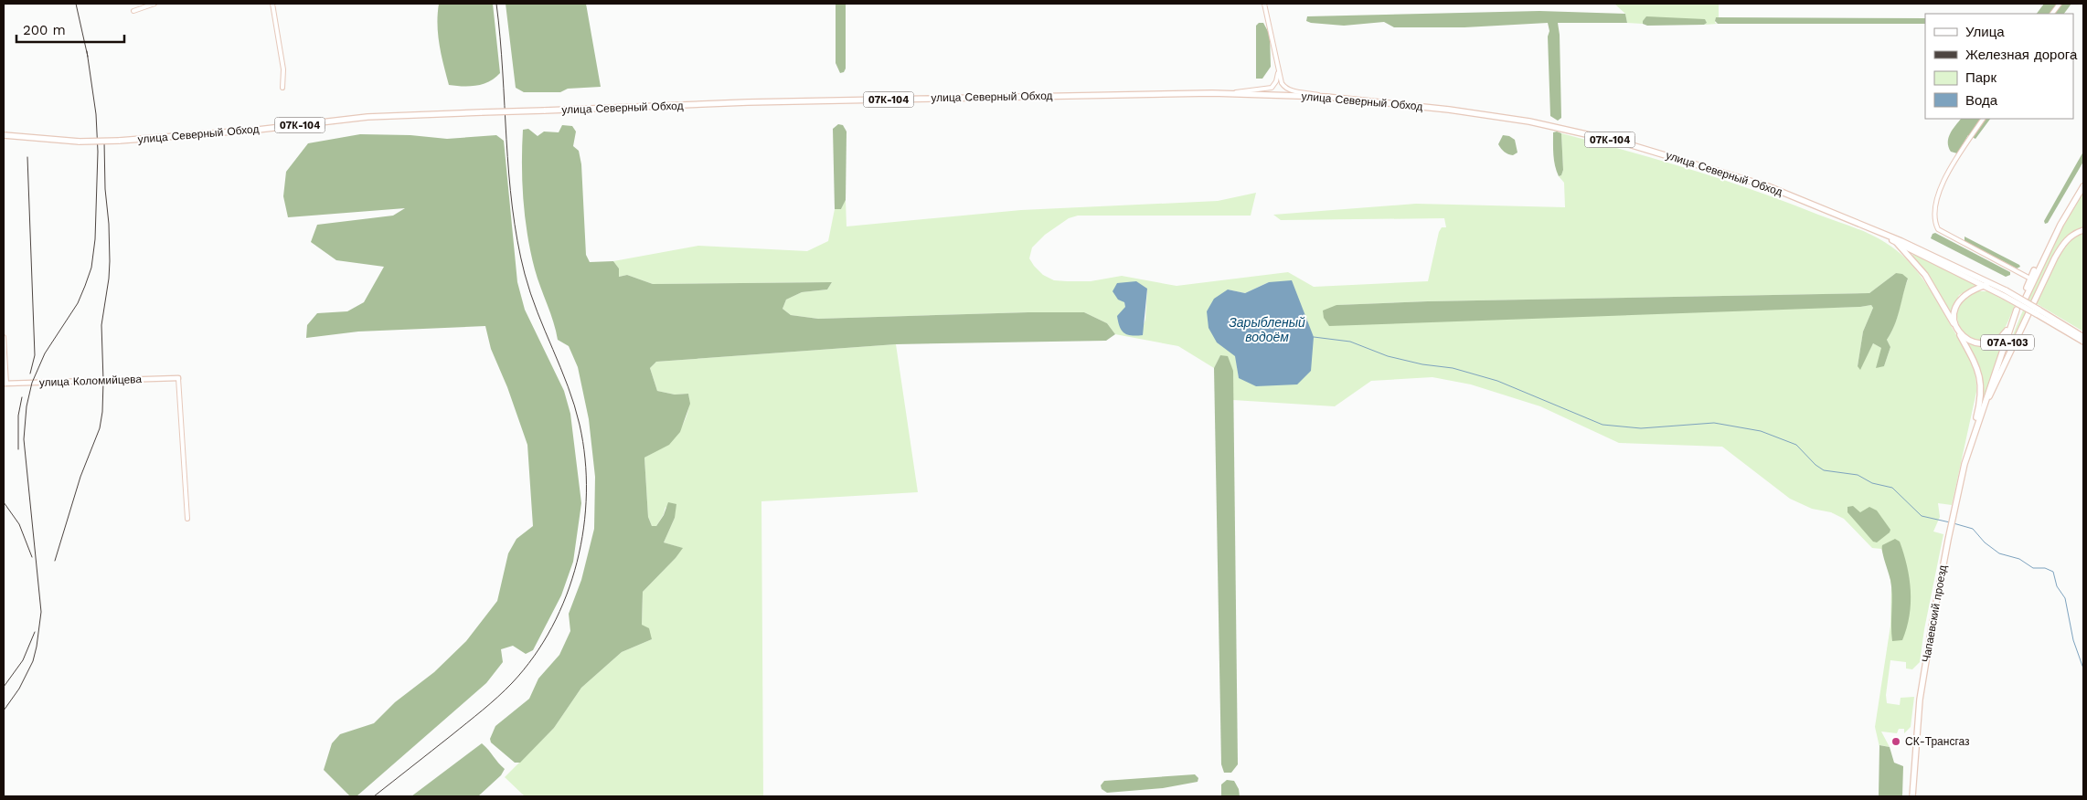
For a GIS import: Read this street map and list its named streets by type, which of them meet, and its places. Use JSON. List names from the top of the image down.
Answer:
{
  "streets": {
    "main road": [
      "улица Северный Обход",
      "07К-104",
      "07А-103",
      "Чапаевский проезд"
    ],
    "street": ["улица Коломийцева"]
  },
  "crossings": [
    ["улица Северный Обход", "07К-104"],
    ["07А-103", "Чапаевский проезд"]
  ],
  "water": ["Зарыбленый водоём"],
  "places": ["СК-Трансгаз"],
  "legend": [
    "Улица",
    "Железная дорога",
    "Парк",
    "Вода"
  ],
  "scale_bar": "200 m"
}
